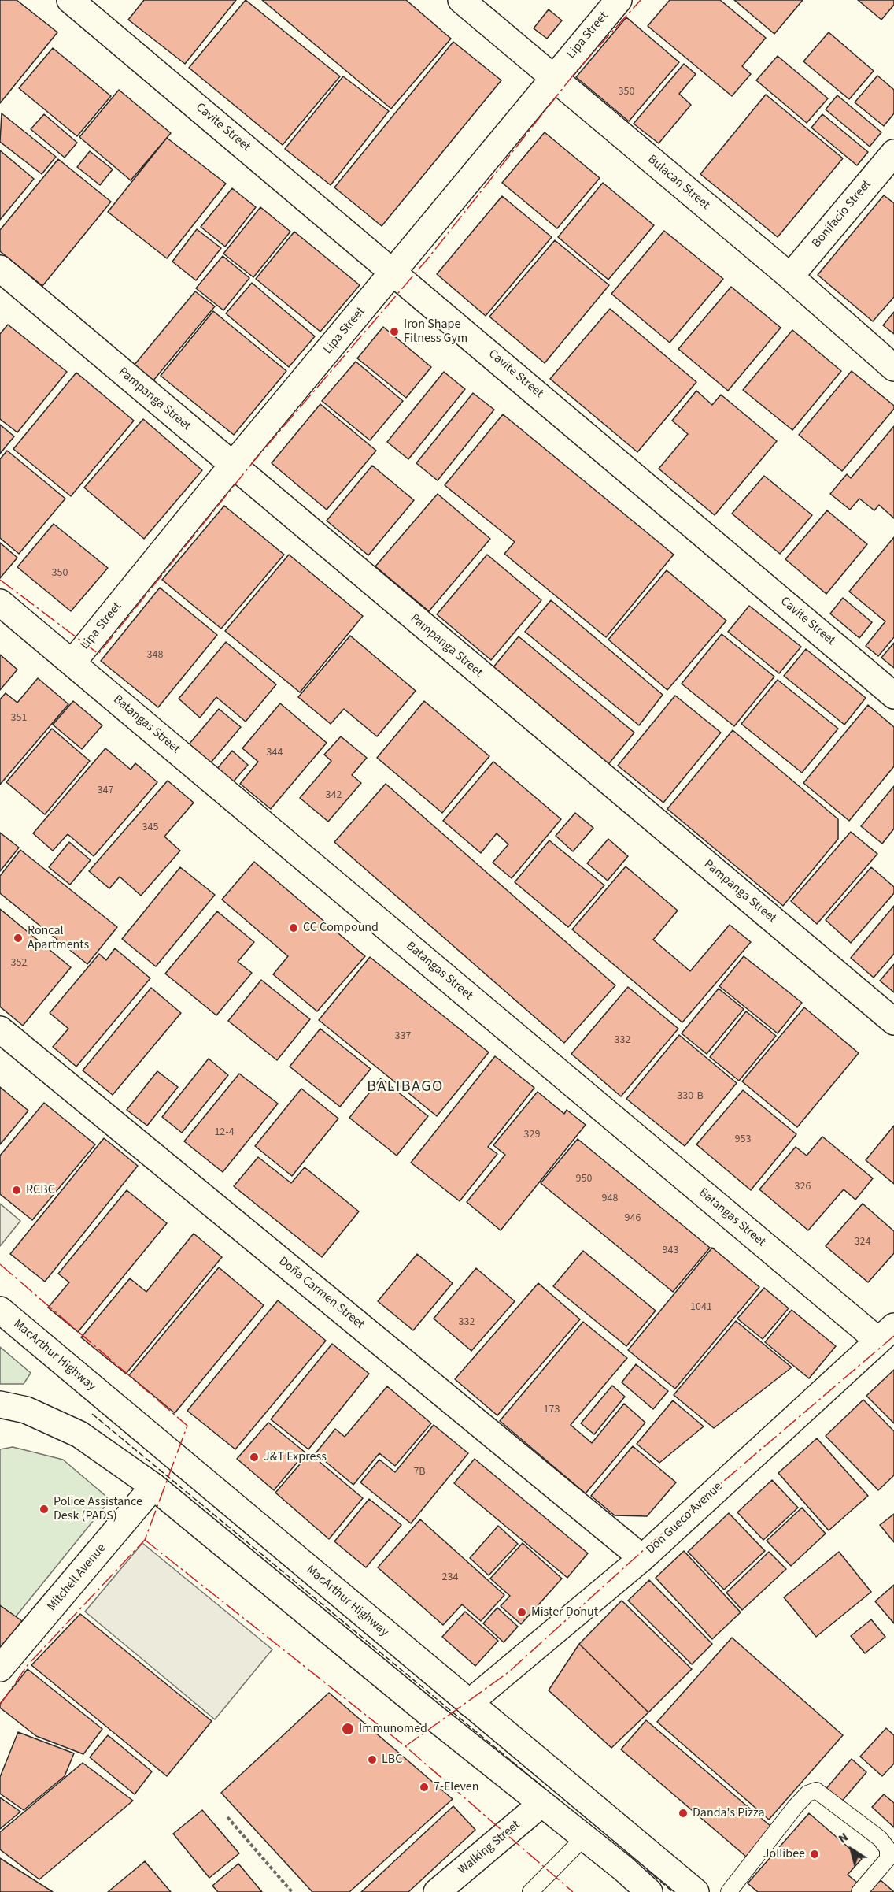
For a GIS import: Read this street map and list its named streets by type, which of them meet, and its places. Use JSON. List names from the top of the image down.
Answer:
{
  "streets": {
    "main road": [
      "Lipa Street",
      "Cavite Street",
      "Bulacan Street",
      "Bonifacio Street",
      "Pampanga Street",
      "Batangas Street",
      "Doña Carmen Street",
      "MacArthur Highway",
      "Don Gueco Avenue",
      "Mitchell Avenue",
      "Walking Street"
    ]
  },
  "crossings": [
    ["Lipa Street", "Cavite Street"],
    ["Lipa Street", "Bulacan Street"],
    ["Lipa Street", "Pampanga Street"],
    ["Lipa Street", "Batangas Street"],
    ["Bulacan Street", "Bonifacio Street"],
    ["Batangas Street", "Don Gueco Avenue"],
    ["Doña Carmen Street", "Don Gueco Avenue"],
    ["MacArthur Highway", "Don Gueco Avenue"]
  ],
  "districts": ["BALIBAGO"],
  "places": [
    "Iron Shape Fitness Gym",
    "CC Compound",
    "Roncal Apartments",
    "RCBC",
    "J&T Express",
    "Police Assistance Desk (PADS)",
    "Mister Donut",
    "Immunomed",
    "LBC",
    "7-Eleven",
    "Danda's Pizza",
    "Jollibee"
  ],
  "house_numbers": [
    "350",
    "350",
    "348",
    "351",
    "344",
    "347",
    "342",
    "345",
    "352",
    "337",
    "332",
    "330-B",
    "12-4",
    "329",
    "953",
    "950",
    "326",
    "948",
    "946",
    "324",
    "943",
    "1041",
    "332",
    "173",
    "7B",
    "234"
  ],
  "north": "top left"
}
